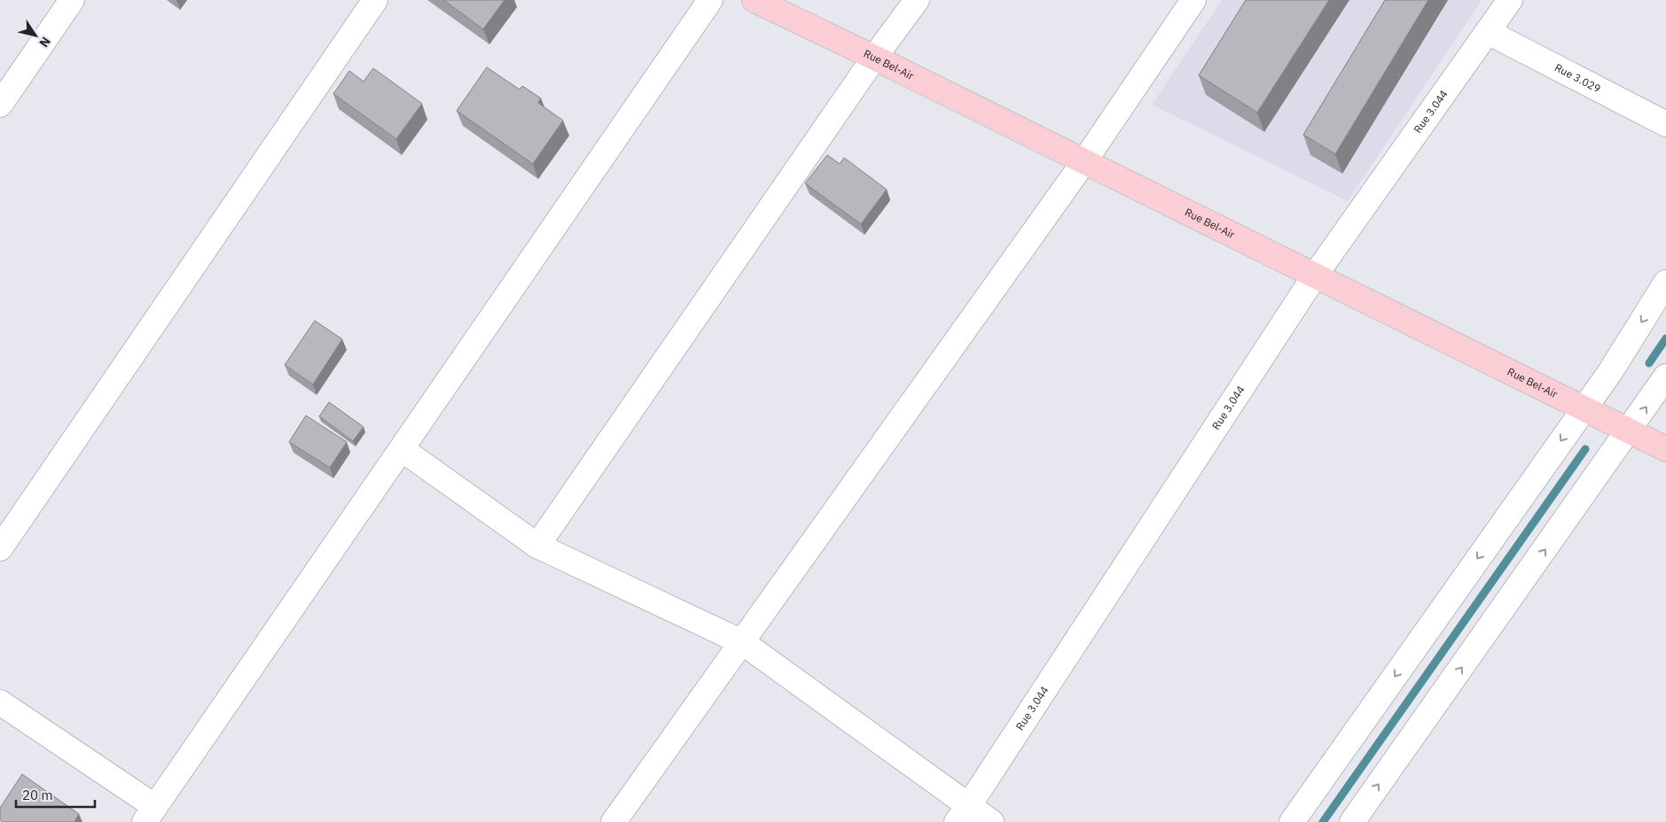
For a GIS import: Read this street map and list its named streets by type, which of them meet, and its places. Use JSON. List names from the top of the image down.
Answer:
{
  "streets": {
    "main road": ["Rue Bel-Air"],
    "street": ["Rue 3.029", "Rue 3.044"]
  },
  "crossings": [
    ["Rue Bel-Air", "Rue 3.044"],
    ["Rue 3.029", "Rue 3.044"]
  ],
  "scale_bar": "20 m",
  "north": "bottom right"
}
